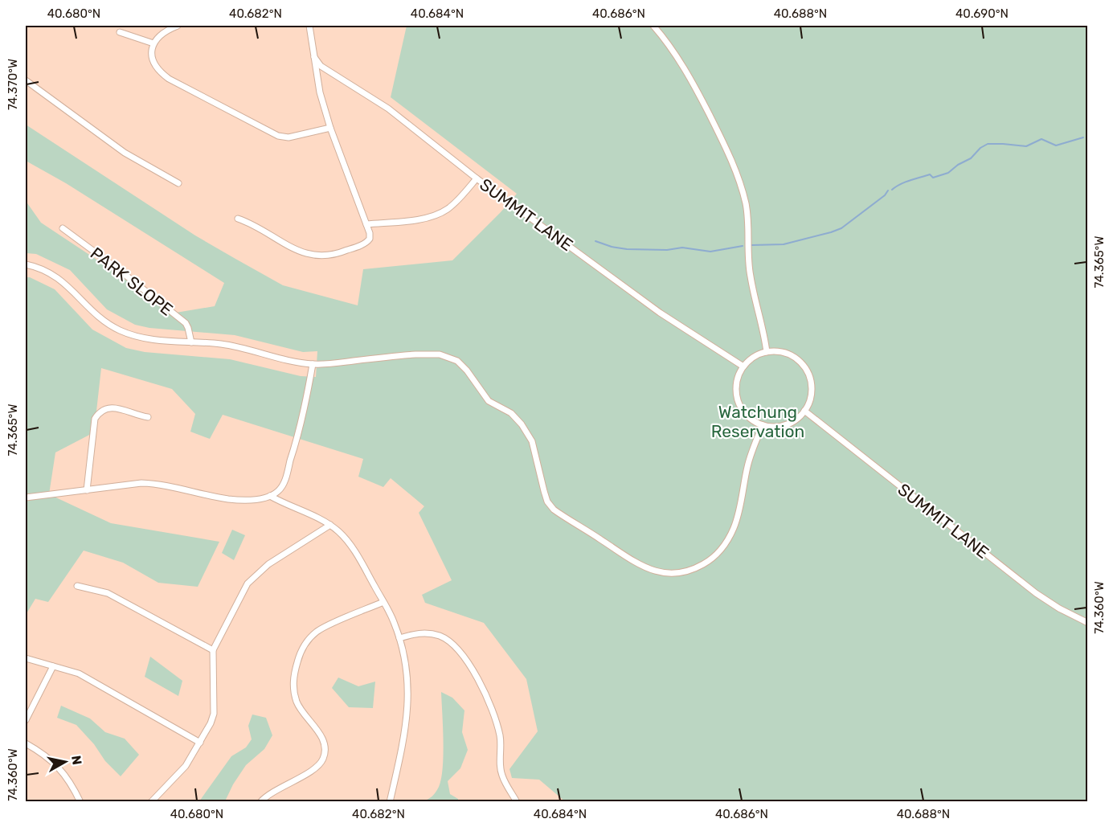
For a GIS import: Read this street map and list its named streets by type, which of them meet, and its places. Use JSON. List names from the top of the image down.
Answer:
{
  "streets": {
    "street": ["SUMMIT LANE", "PARK SLOPE"]
  },
  "parks": ["Watchung Reservation"],
  "north": "right",
  "coordinates": [
    "40.680°N",
    "40.682°N",
    "40.684°N",
    "40.686°N",
    "40.688°N",
    "40.690°N",
    "74.370°W",
    "74.365°W",
    "74.360°W"
  ]
}
